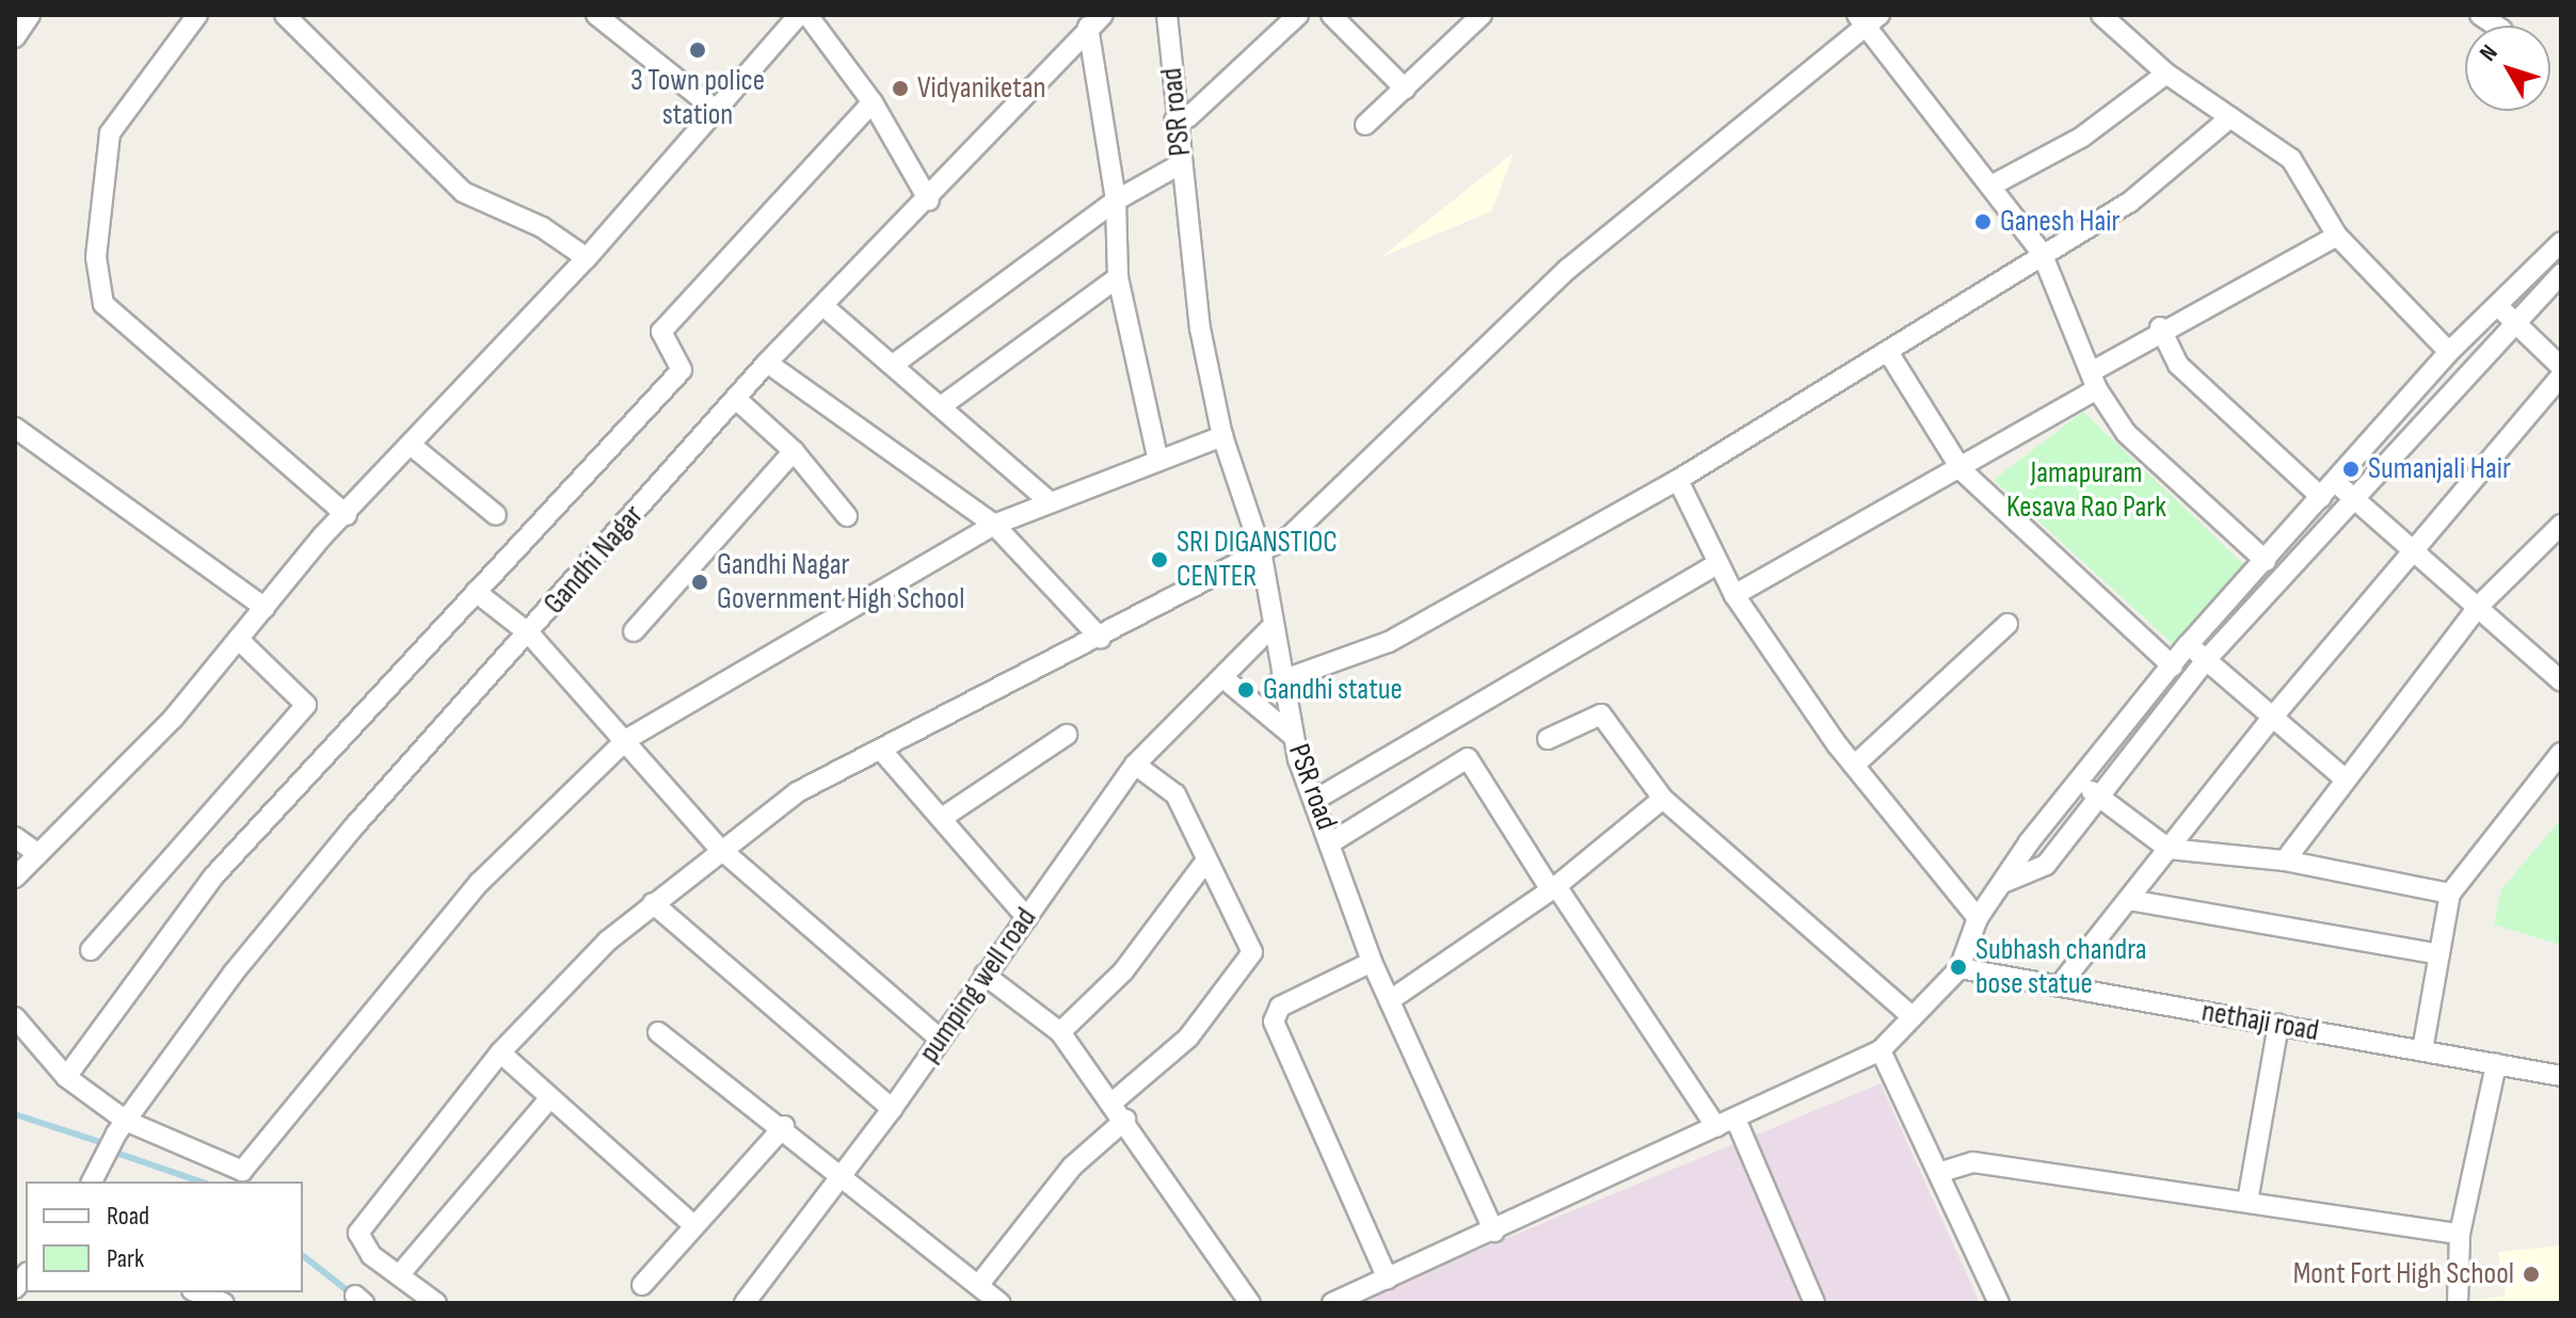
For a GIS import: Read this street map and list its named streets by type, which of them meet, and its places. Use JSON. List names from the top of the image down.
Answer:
{
  "streets": {
    "street": [
      "PSR road",
      "Gandhi Nagar",
      "pumping well road",
      "nethaji road"
    ]
  },
  "crossings": [
    ["PSR road", "pumping well road"]
  ],
  "parks": ["Jamapuram Kesava Rao Park"],
  "places": [
    "3 Town police station",
    "Vidyaniketan",
    "Ganesh Hair",
    "Sumanjali Hair",
    "SRI DIGANSTIOC CENTER",
    "Gandhi Nagar Government High School",
    "Gandhi statue",
    "Subhash chandra bose statue",
    "Mont Fort High School"
  ],
  "legend": ["Road", "Park"],
  "north": "top left"
}
